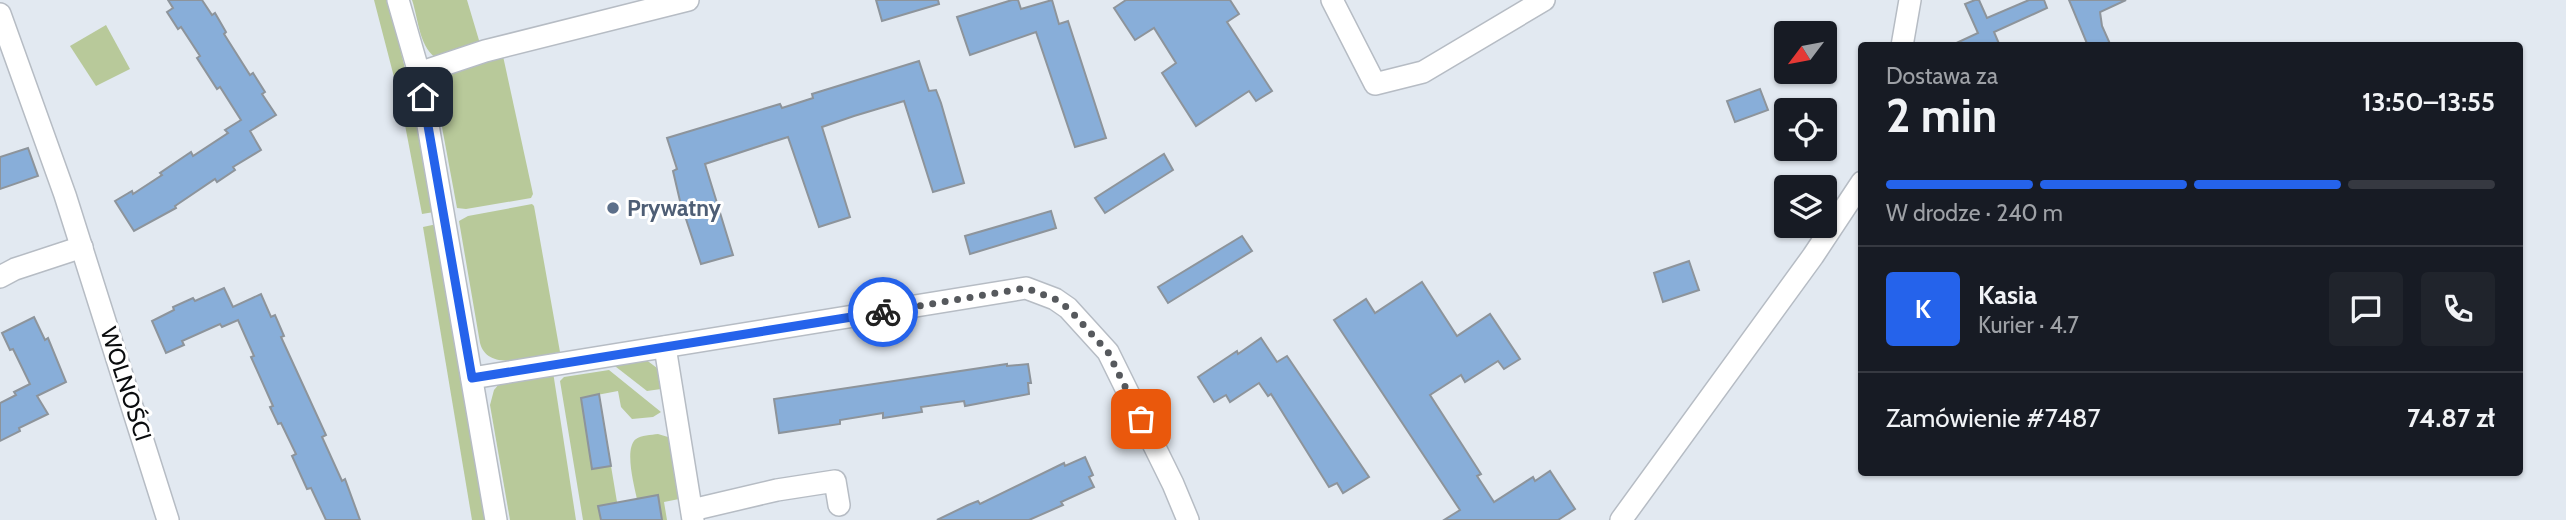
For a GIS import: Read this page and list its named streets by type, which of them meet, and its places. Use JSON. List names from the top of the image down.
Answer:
{
  "streets": {
    "street": ["WOLNOŚCI"]
  },
  "places": ["Prywatny"],
  "north": "bottom left",
  "page": {
    "heading": ["2 min", "Dostawa za", "13:50–13:55"],
    "panel": [
      "Kasia",
      "Kurier · 4.7",
      "Zamówienie #7487",
      "74.87 zł"
    ],
    "bar": "W drodze · 240 m",
    "round": "K"
  }
}
